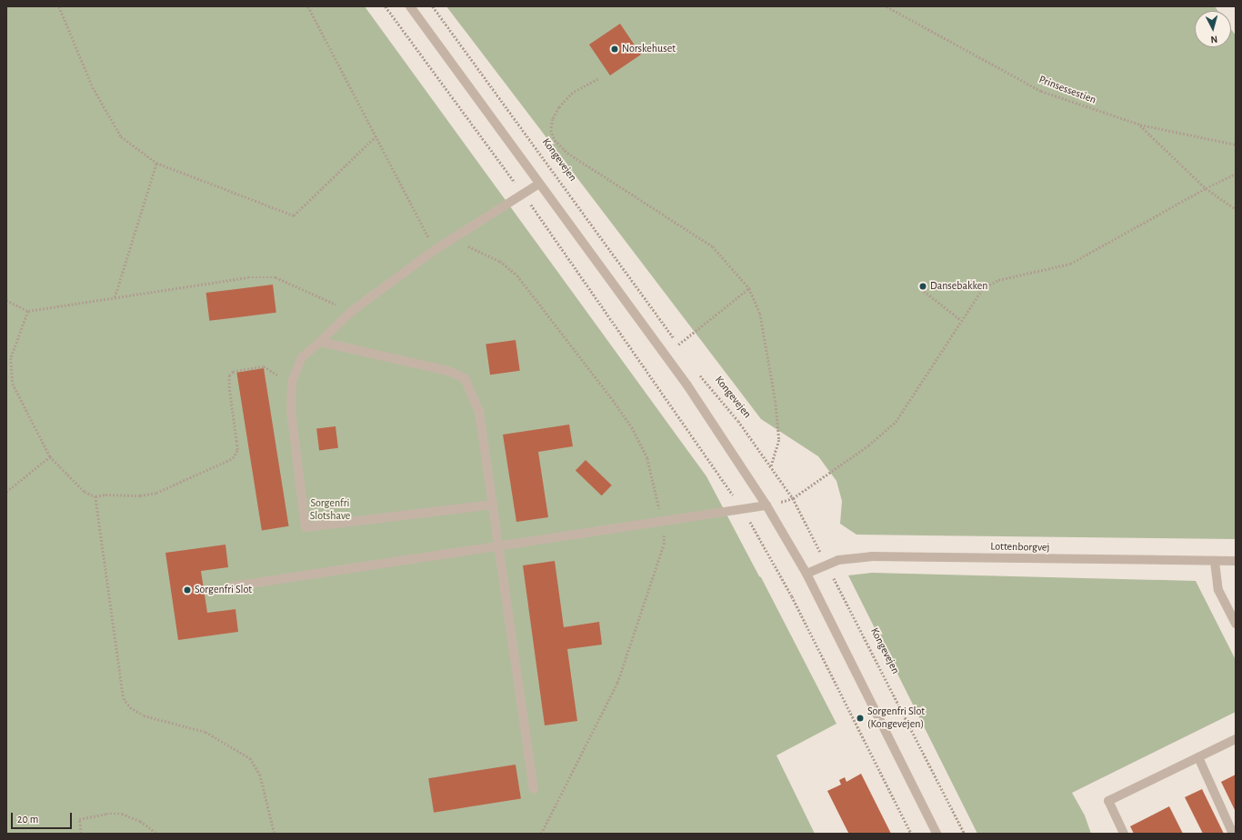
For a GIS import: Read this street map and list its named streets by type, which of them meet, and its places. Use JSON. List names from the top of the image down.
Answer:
{
  "streets": {
    "street": ["Lottenborgvej"],
    "path": ["Prinsessestien", "Kongevejen"]
  },
  "crossings": [
    ["Kongevejen", "Lottenborgvej"]
  ],
  "parks": ["Sorgenfri Slotshave"],
  "places": [
    "Norskehuset",
    "Dansebakken",
    "Sorgenfri Slot",
    "Sorgenfri Slot (Kongevejen)"
  ],
  "scale_bar": "20 m",
  "north": "bottom"
}
